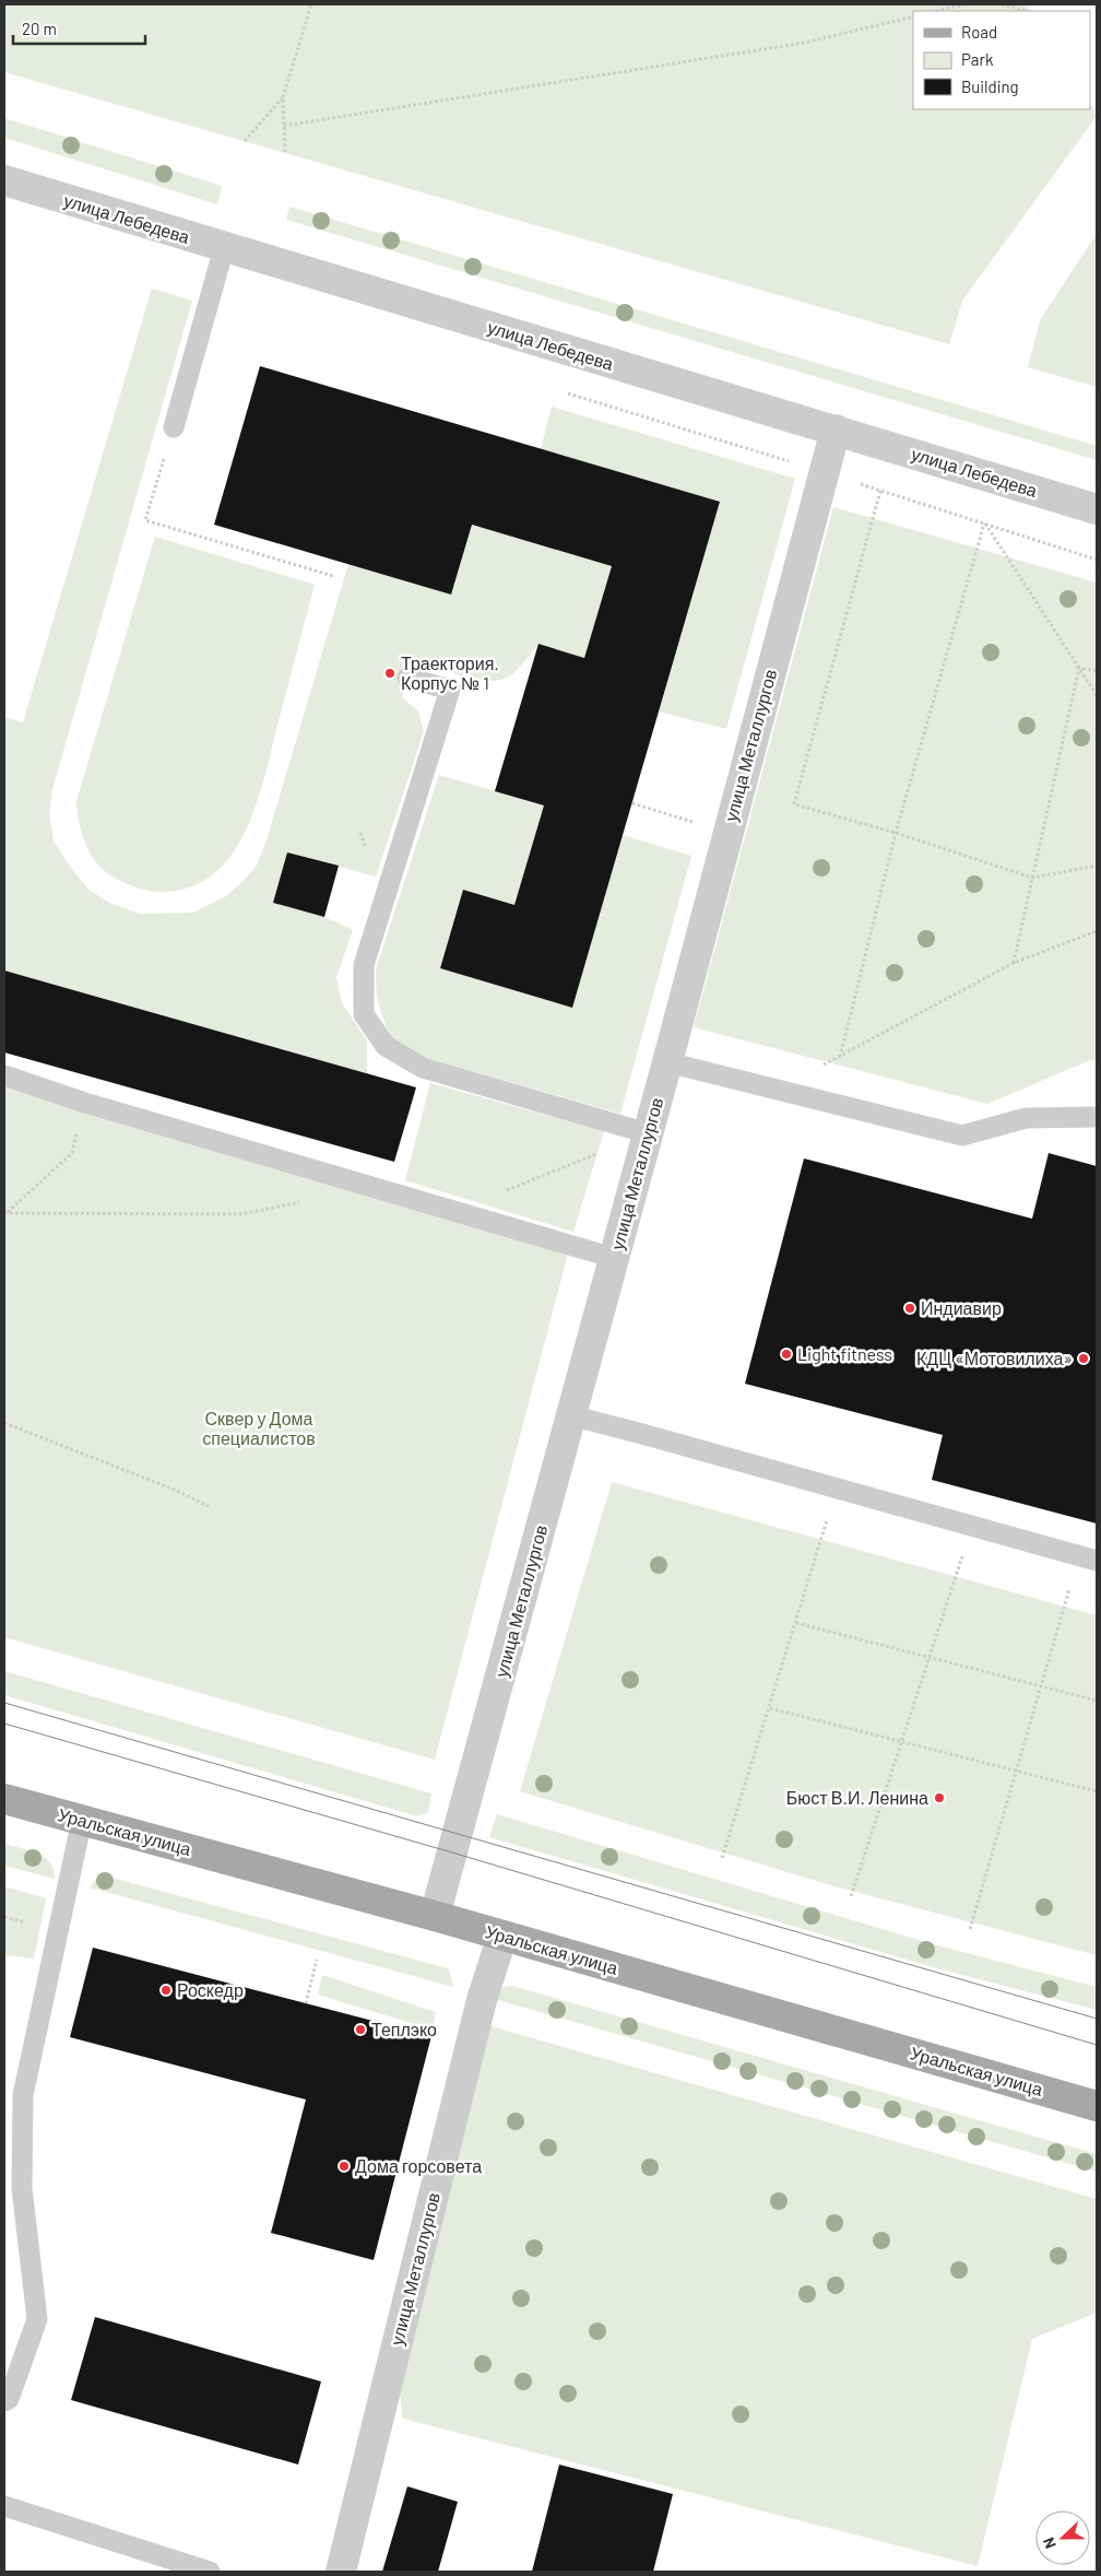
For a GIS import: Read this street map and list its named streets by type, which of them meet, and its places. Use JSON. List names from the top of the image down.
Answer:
{
  "streets": {
    "main road": ["Уральская улица"],
    "street": ["улица Лебедева", "улица Металлургов"]
  },
  "crossings": [
    ["улица Лебедева", "улица Металлургов"],
    ["улица Металлургов", "Уральская улица"]
  ],
  "parks": ["Сквер у Дома специалистов"],
  "places": [
    "Траектория. Корпус № 1",
    "Индиавир",
    "Light fitness",
    "КДЦ «Мотовилиха»",
    "Бюст В.И. Ленина",
    "Роскедр",
    "Теплэко",
    "Дома горсовета"
  ],
  "legend": ["Road", "Park", "Building"],
  "scale_bar": "20 m",
  "north": "left"
}
